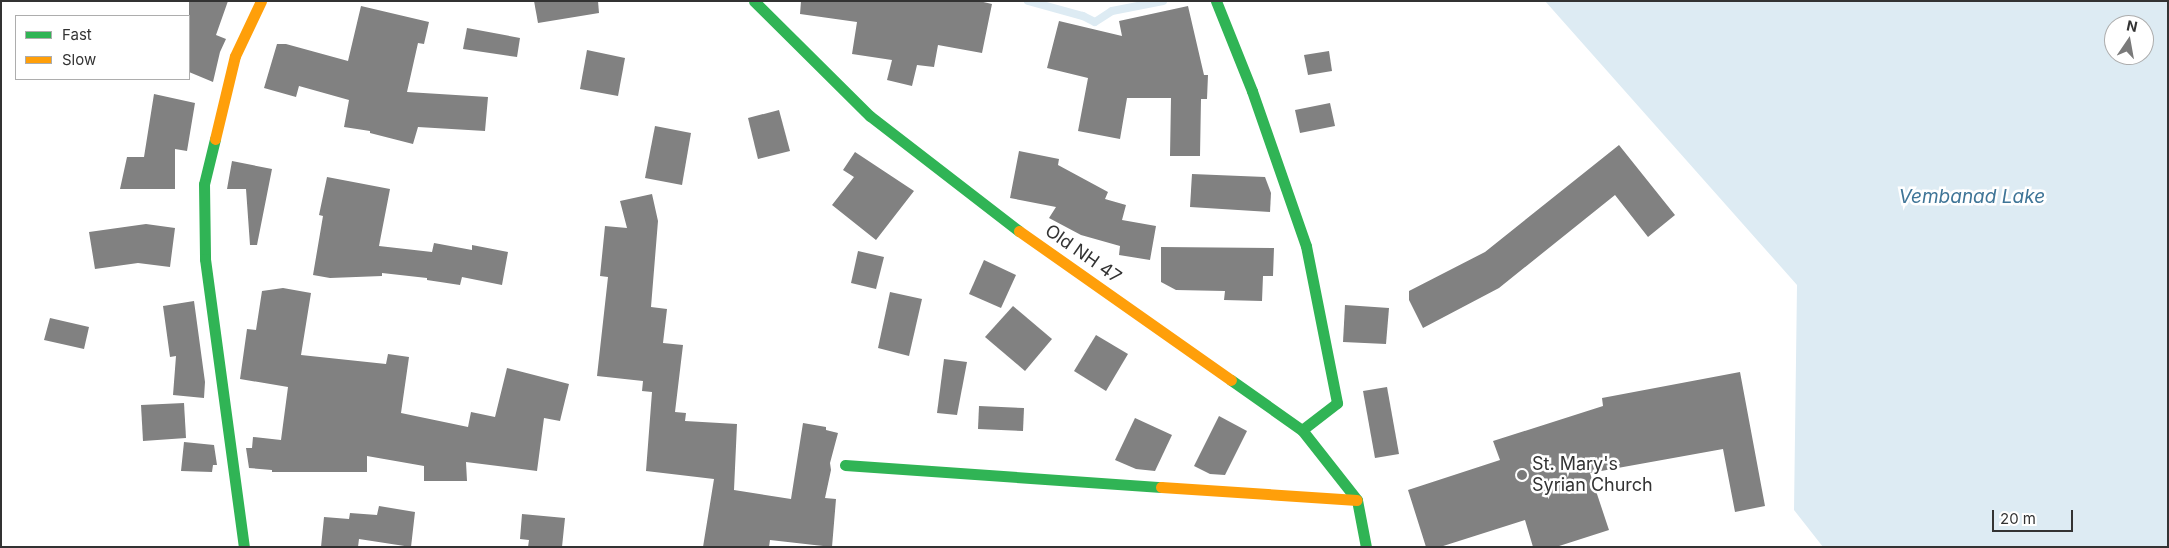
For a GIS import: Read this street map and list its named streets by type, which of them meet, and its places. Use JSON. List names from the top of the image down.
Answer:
{
  "streets": {
    "street": ["Old NH 47"]
  },
  "water": ["Vembanad Lake"],
  "places": ["St. Mary's Syrian Church"],
  "legend": ["Fast", "Slow"],
  "scale_bar": "20 m",
  "north": "top"
}
